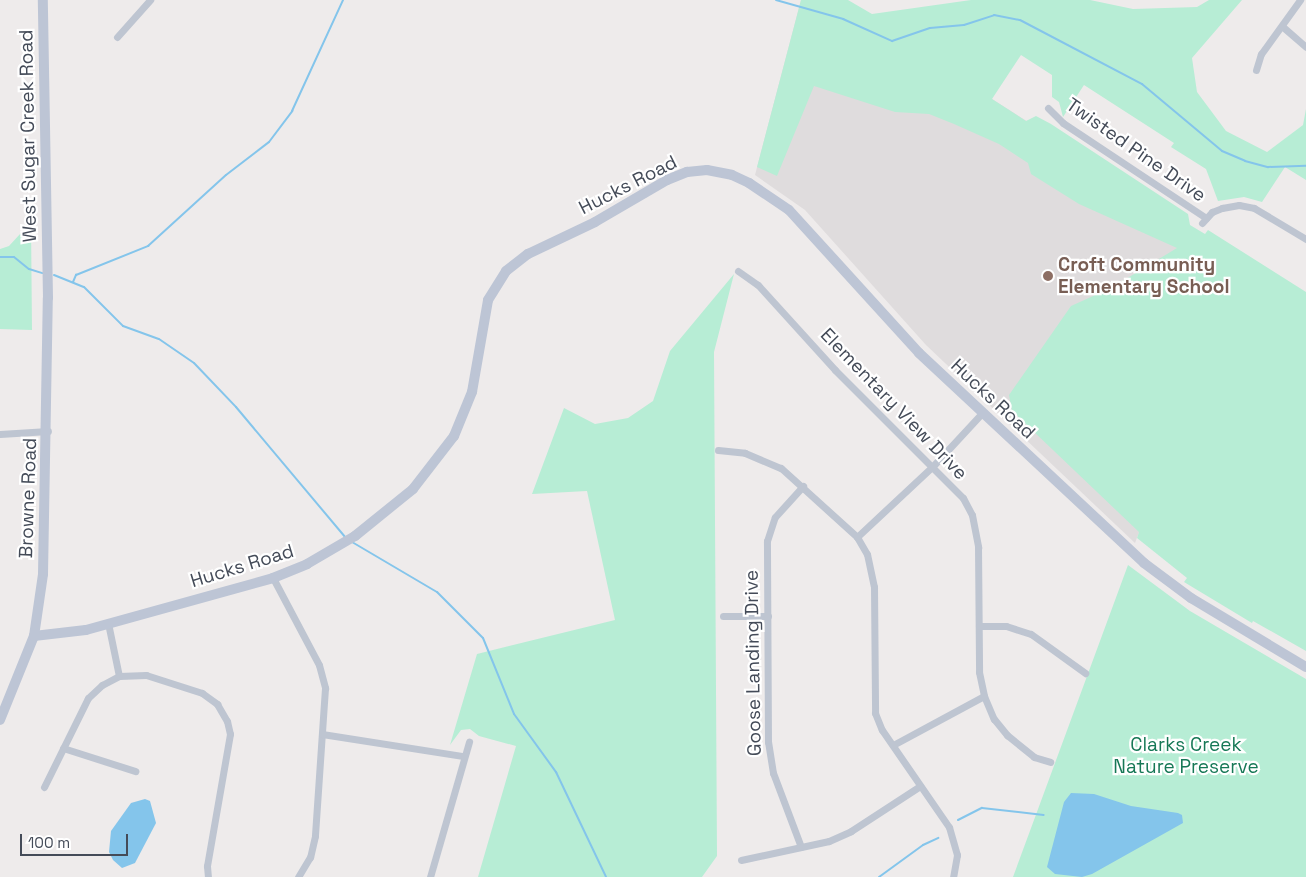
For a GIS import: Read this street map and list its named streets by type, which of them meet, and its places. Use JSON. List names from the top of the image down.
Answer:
{
  "streets": {
    "main road": ["West Sugar Creek Road", "Hucks Road", "Browne Road"],
    "street": ["Twisted Pine Drive", "Elementary View Drive", "Goose Landing Drive"]
  },
  "crossings": [
    ["West Sugar Creek Road", "Browne Road"],
    ["Hucks Road", "Browne Road"]
  ],
  "parks": ["Clarks Creek Nature Preserve"],
  "places": ["Croft Community Elementary School"],
  "scale_bar": "100 m"
}
